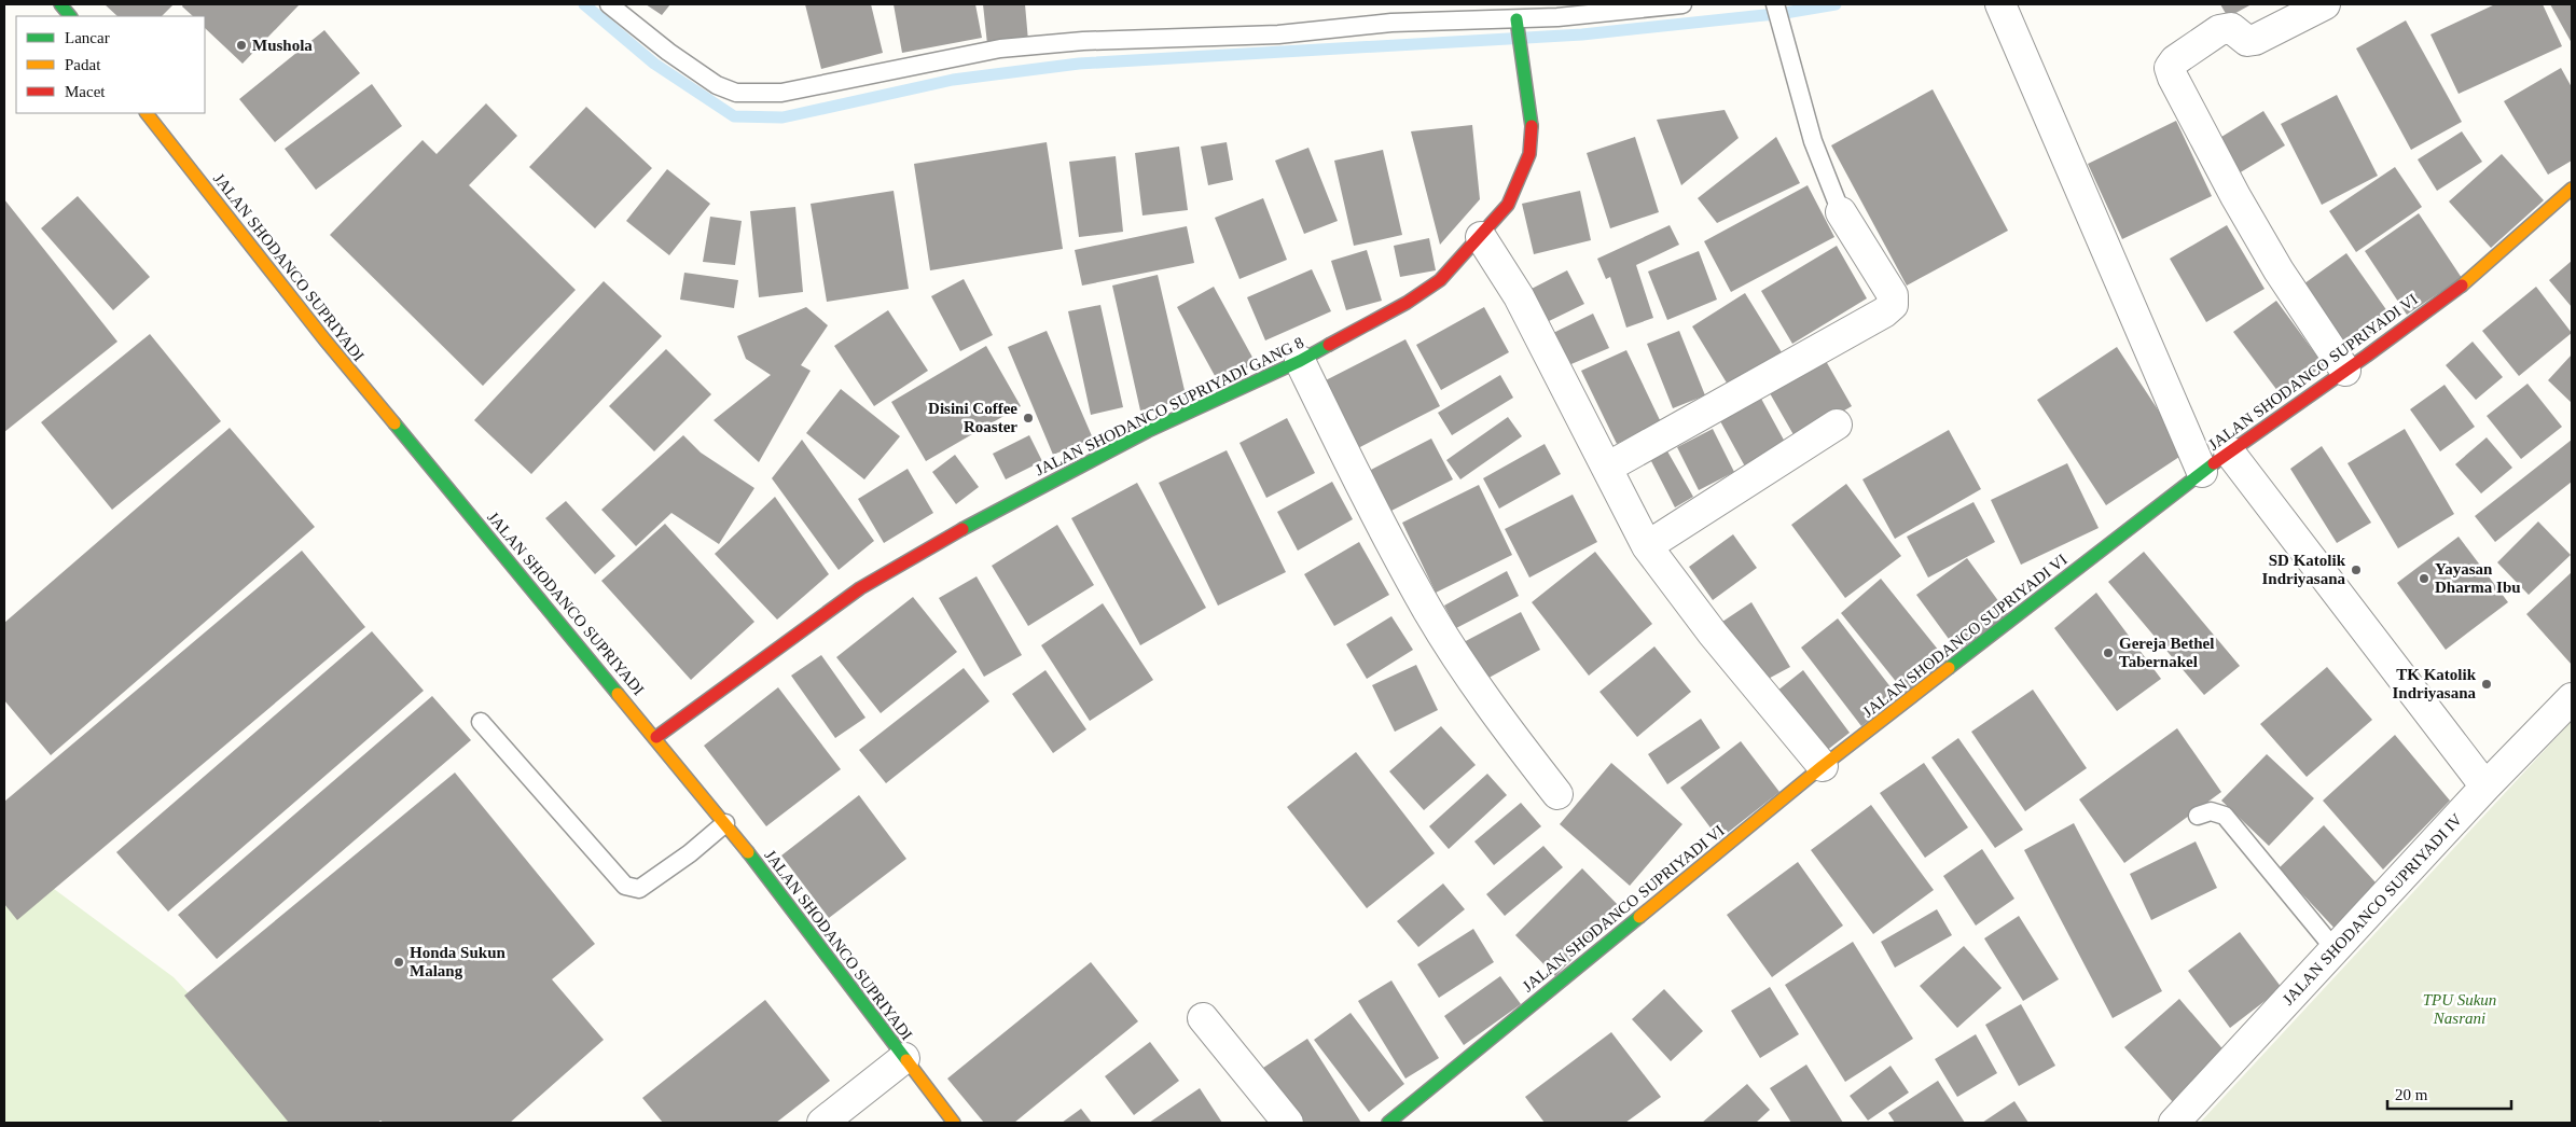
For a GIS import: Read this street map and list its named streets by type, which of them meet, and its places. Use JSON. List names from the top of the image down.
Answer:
{
  "streets": {
    "street": [
      "JALAN SHODANCO SUPRIYADI",
      "JALAN SHODANCO SUPRIYADI VI",
      "JALAN SHODANCO SUPRIYADI GANG 8",
      "JALAN SHODANCO SUPRIYADI IV"
    ]
  },
  "crossings": [
    ["JALAN SHODANCO SUPRIYADI", "JALAN SHODANCO SUPRIYADI GANG 8"]
  ],
  "parks": ["TPU Sukun Nasrani"],
  "places": [
    "Mushola",
    "Disini Coffee Roaster",
    "SD Katolik Indriyasana",
    "Yayasan Dharma Ibu",
    "Gereja Bethel Tabernakel",
    "TK Katolik Indriyasana",
    "Honda Sukun Malang"
  ],
  "legend": ["Lancar", "Padat", "Macet"],
  "scale_bar": "20 m"
}
